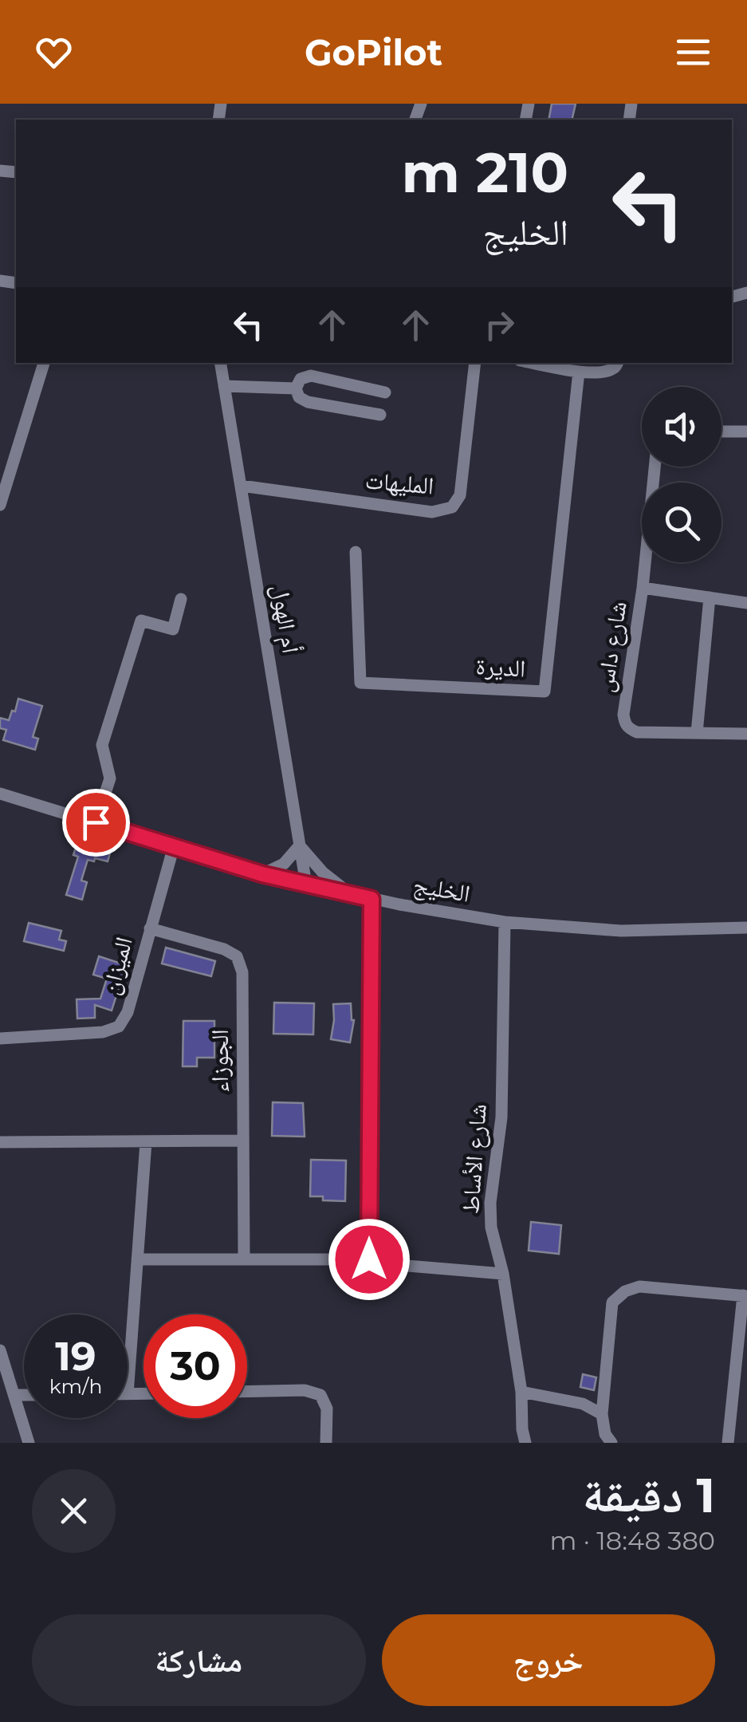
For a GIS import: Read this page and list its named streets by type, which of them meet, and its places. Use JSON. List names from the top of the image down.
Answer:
{
  "streets": {
    "street": [
      "المليهات",
      "أم الهول",
      "شارع داس",
      "الديرة",
      "الخليج",
      "الميزان",
      "الجوزاء",
      "شارع الأساط"
    ]
  },
  "crossings": [
    ["المليهات", "أم الهول"],
    ["أم الهول", "الخليج"],
    ["الخليج", "الميزان"],
    ["الخليج", "شارع الأساط"],
    ["الميزان", "الجوزاء"]
  ],
  "page": {
    "header": "GoPilot",
    "turn": ["210 m", "الخليج"],
    "speed": "19 km/h",
    "limit": "30",
    "heading": ["1 دقيقة", "380 m · 18:48"],
    "buttons": ["خروج", "مشاركة"]
  }
}
